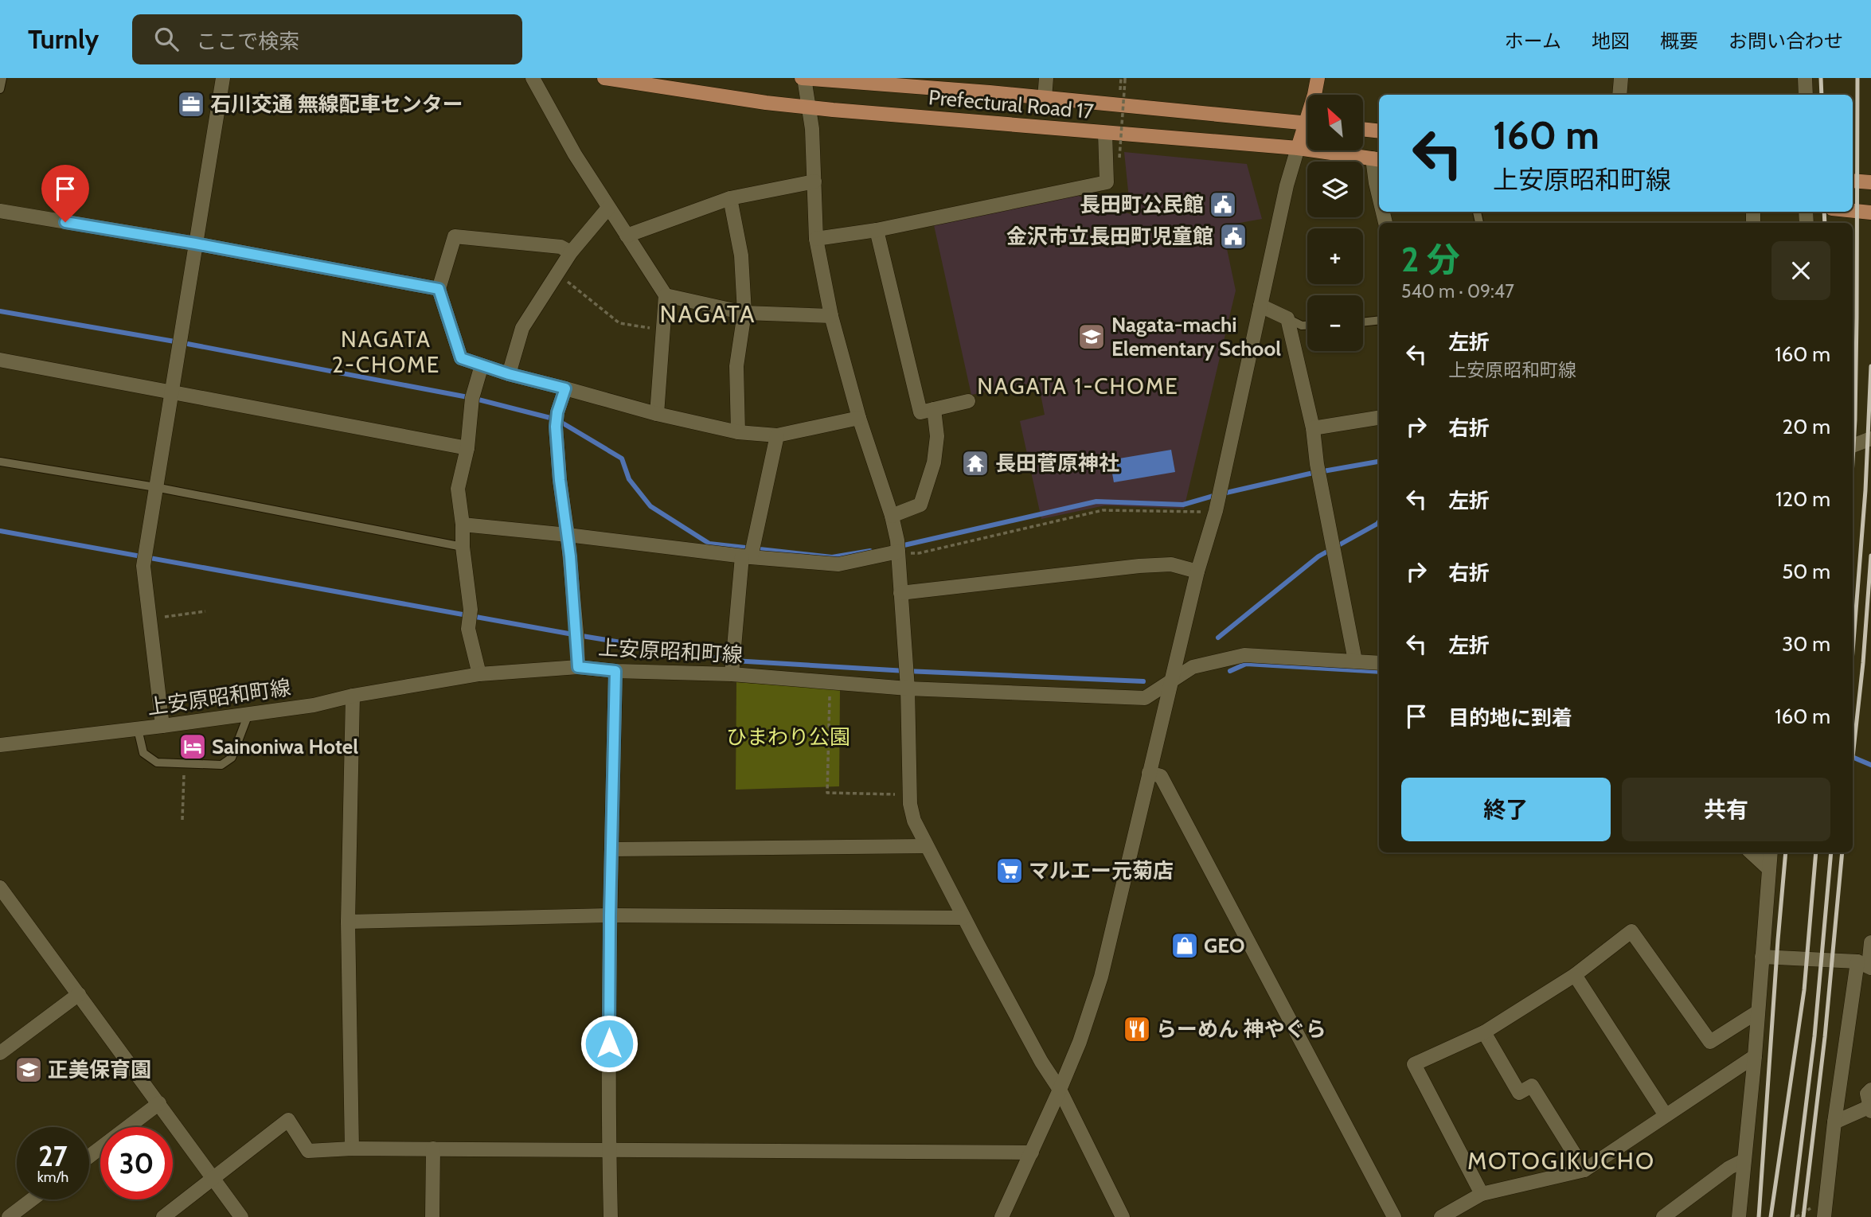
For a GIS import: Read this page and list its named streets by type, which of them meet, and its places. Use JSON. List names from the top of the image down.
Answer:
{
  "streets": {
    "main road": ["Prefectural Road 17"],
    "street": ["上安原昭和町線"]
  },
  "districts": [
    "NAGATA",
    "NAGATA 2-CHOME",
    "NAGATA 1-CHOME",
    "MOTOGIKUCHO"
  ],
  "parks": ["ひまわり公園"],
  "places": {
    "office": ["石川交通 無線配車センター"],
    "public building": ["長田町公民館", "金沢市立長田町児童館"],
    "school or university": ["Nagata-machi Elementary School", "正美保育園"],
    "temple": ["長田菅原神社"],
    "hotel": ["Sainoniwa Hotel"],
    "supermarket": ["マルエー元菊店"],
    "shop": ["GEO"],
    "restaurant": ["らーめん 神やぐら"]
  },
  "north": "top left",
  "page": {
    "header": "Turnly",
    "search": "ここで検索",
    "nav": [
      "ホーム",
      "地図",
      "概要",
      "お問い合わせ"
    ],
    "map_buttons": ["+", "−"],
    "turn": ["160 m", "上安原昭和町線"],
    "heading": ["2 分", "540 m · 09:47"],
    "list": [
      {
        "name": "左折",
        "note": "上安原昭和町線",
        "value": "160 m"
      },
      {
        "name": "右折",
        "value": "20 m"
      },
      {
        "name": "左折",
        "value": "120 m"
      },
      {
        "name": "右折",
        "value": "50 m"
      },
      {
        "name": "左折",
        "value": "30 m"
      },
      {
        "name": "目的地に到着",
        "value": "160 m"
      }
    ],
    "buttons": ["終了", "共有"],
    "speed": "27 km/h",
    "limit": "30"
  }
}
